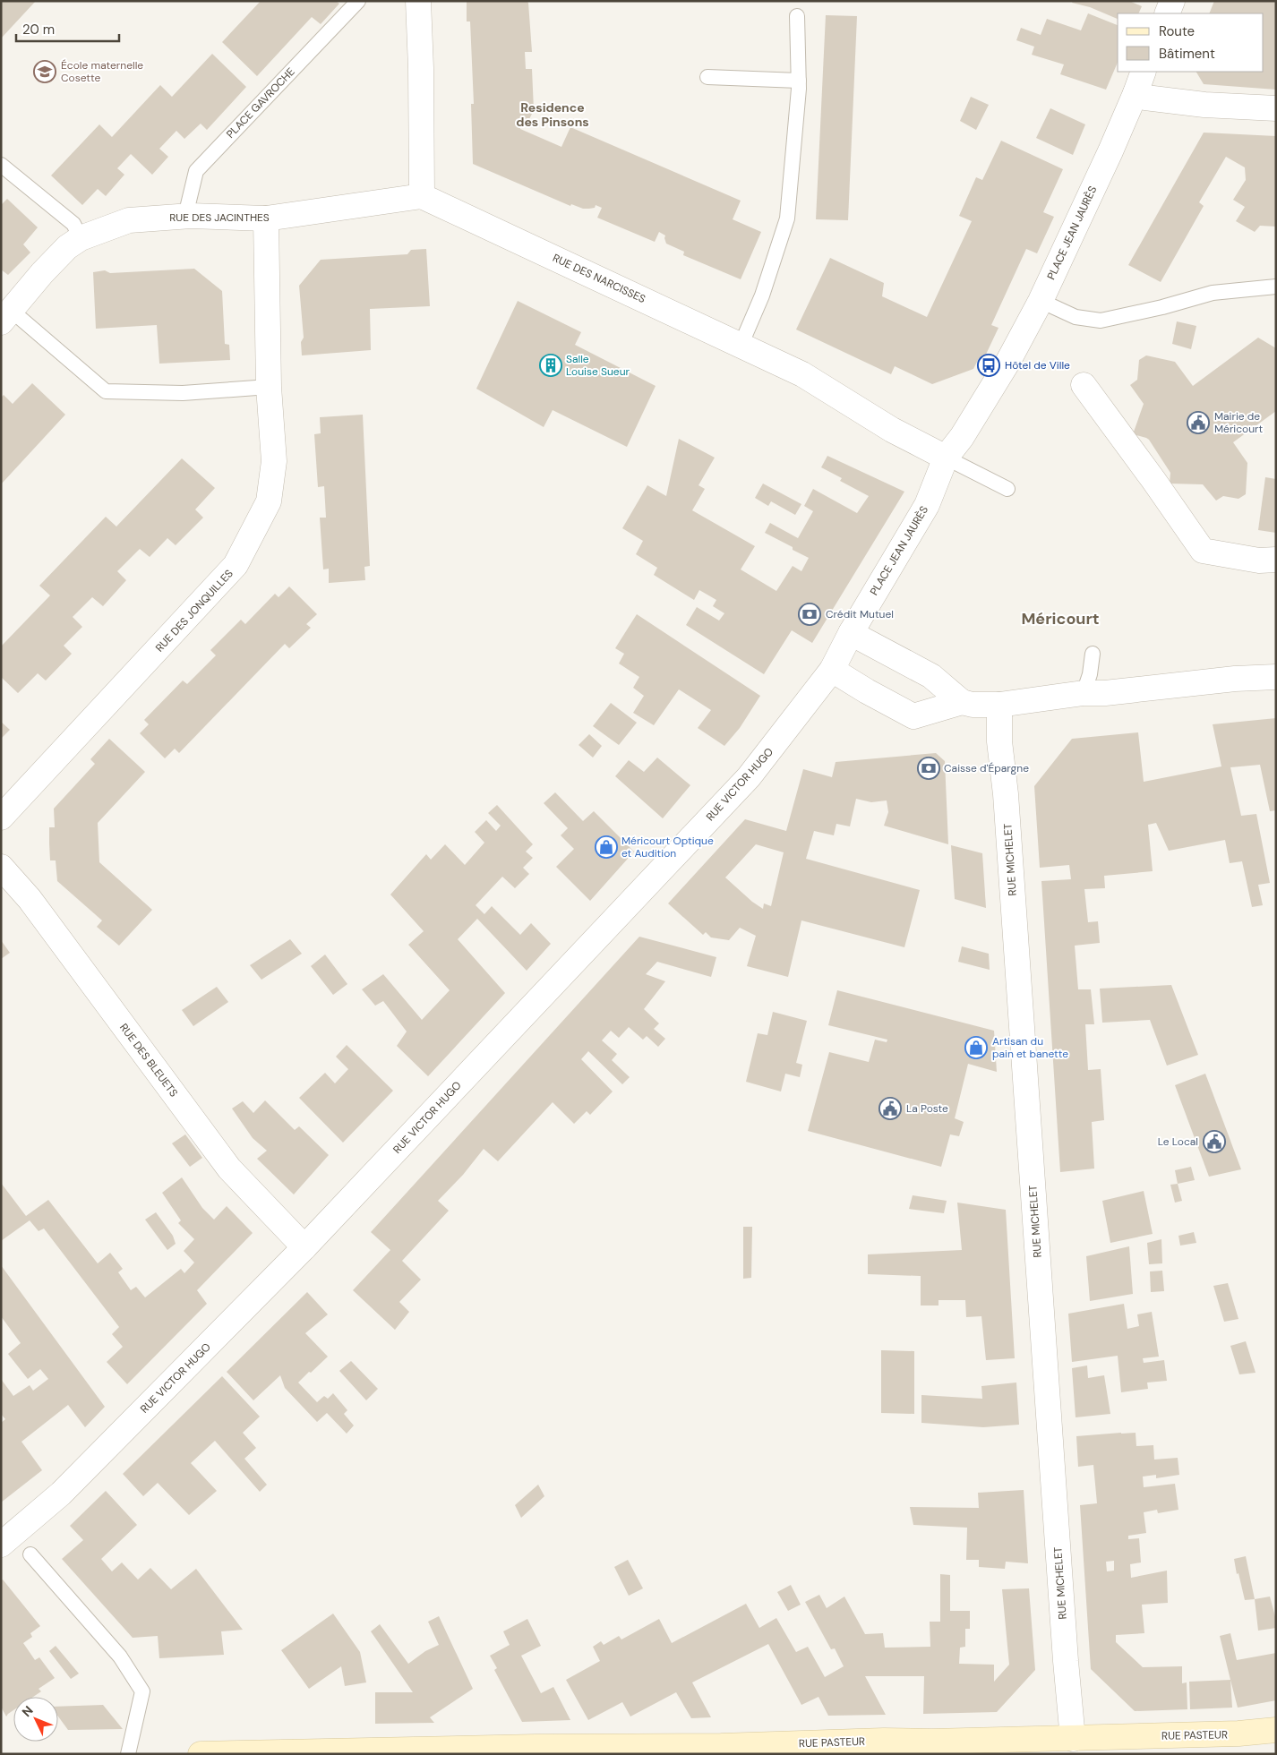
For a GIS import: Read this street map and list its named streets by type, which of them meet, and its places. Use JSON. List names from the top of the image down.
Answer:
{
  "streets": {
    "street": [
      "RUE DES JACINTHES",
      "PLACE JEAN JAURÈS",
      "RUE DES NARCISSES",
      "RUE DES JONQUILLES",
      "RUE VICTOR HUGO",
      "RUE MICHELET",
      "RUE DES BLEUETS",
      "RUE PASTEUR"
    ],
    "lane": ["PLACE GAVROCHE"]
  },
  "crossings": [
    ["PLACE GAVROCHE", "RUE DES JACINTHES"],
    ["RUE DES JACINTHES", "RUE DES NARCISSES"],
    ["RUE DES JACINTHES", "RUE DES JONQUILLES"],
    ["PLACE JEAN JAURÈS", "RUE DES NARCISSES"],
    ["PLACE JEAN JAURÈS", "RUE VICTOR HUGO"],
    ["RUE VICTOR HUGO", "RUE DES BLEUETS"],
    ["RUE MICHELET", "RUE PASTEUR"]
  ],
  "districts": ["Residence des Pinsons", "Méricourt"],
  "places": {
    "school or university": ["École maternelle Cosette"],
    "building": ["Salle Louise Sueur"],
    "bus stop": ["Hôtel de Ville"],
    "public building": ["Mairie de Méricourt", "La Poste", "Le Local"],
    "bank": ["Crédit Mutuel", "Caisse d'Épargne"],
    "shop": ["Méricourt Optique et Audition", "Artisan du pain et banette"]
  },
  "legend": ["Route", "Bâtiment"],
  "scale_bar": "20 m",
  "north": "top left"
}
